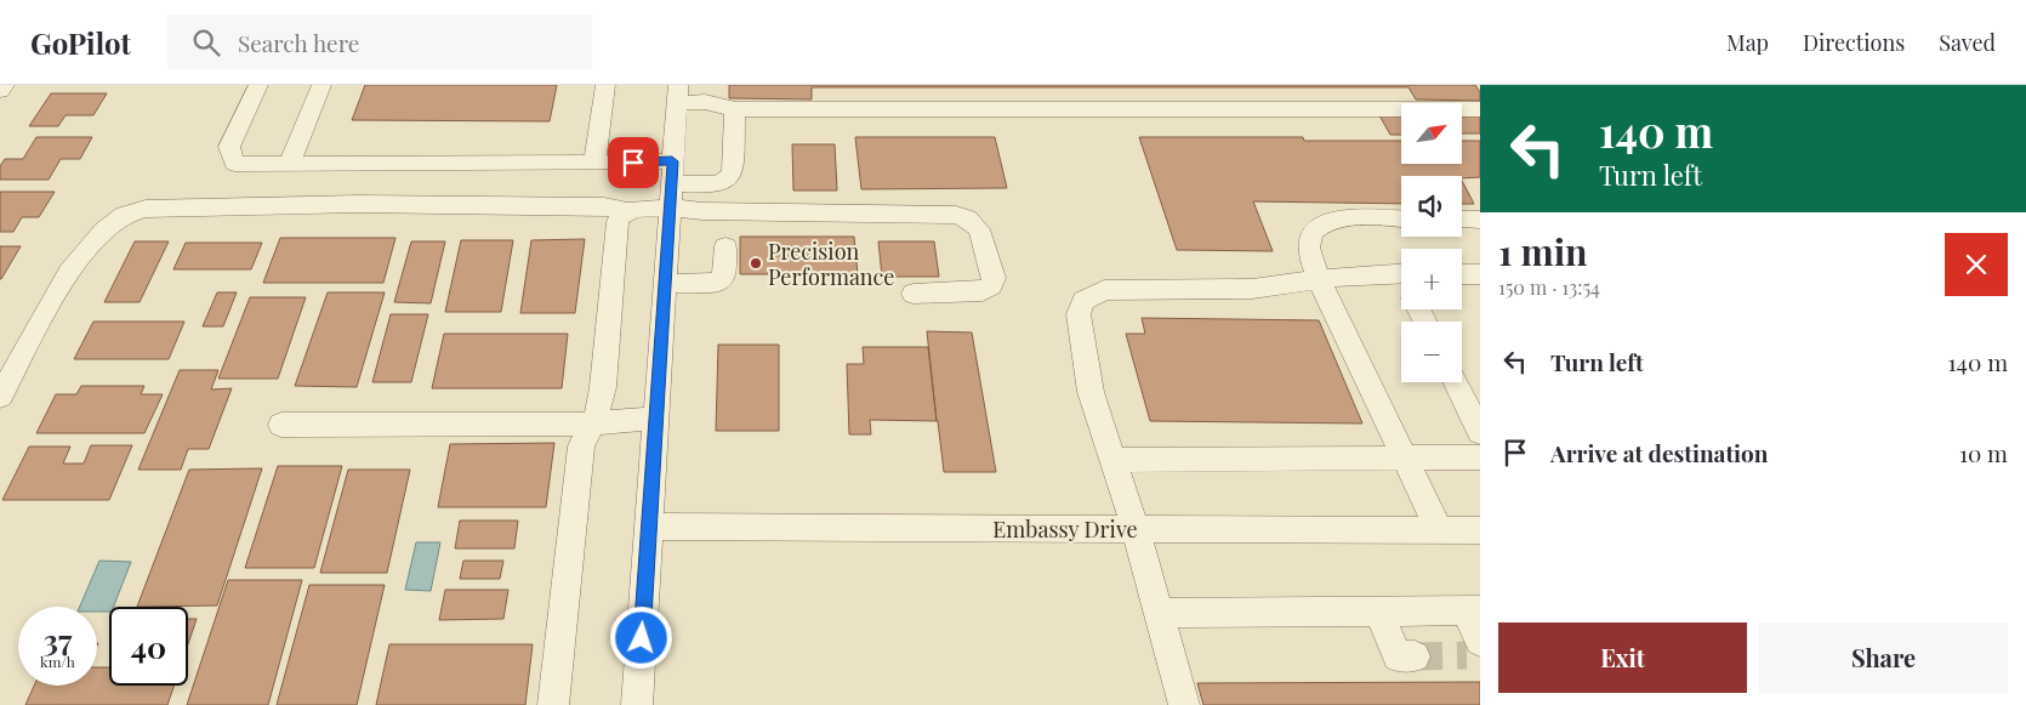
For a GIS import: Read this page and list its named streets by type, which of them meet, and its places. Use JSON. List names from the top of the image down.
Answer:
{
  "streets": {
    "street": ["Embassy Drive"]
  },
  "places": ["Precision Performance"],
  "north": "top right",
  "page": {
    "header": "GoPilot",
    "search": "Search here",
    "nav": ["Map", "Directions", "Saved"],
    "turn": ["140 m", "Turn left"],
    "map_buttons": ["+", "−"],
    "heading": ["1 min", "150 m · 13:54"],
    "list": [
      {
        "name": "Turn left",
        "value": "140 m"
      },
      {
        "name": "Arrive at destination",
        "value": "10 m"
      }
    ],
    "speed": "37 km/h",
    "limit": "40",
    "buttons": ["Exit", "Share"]
  }
}
